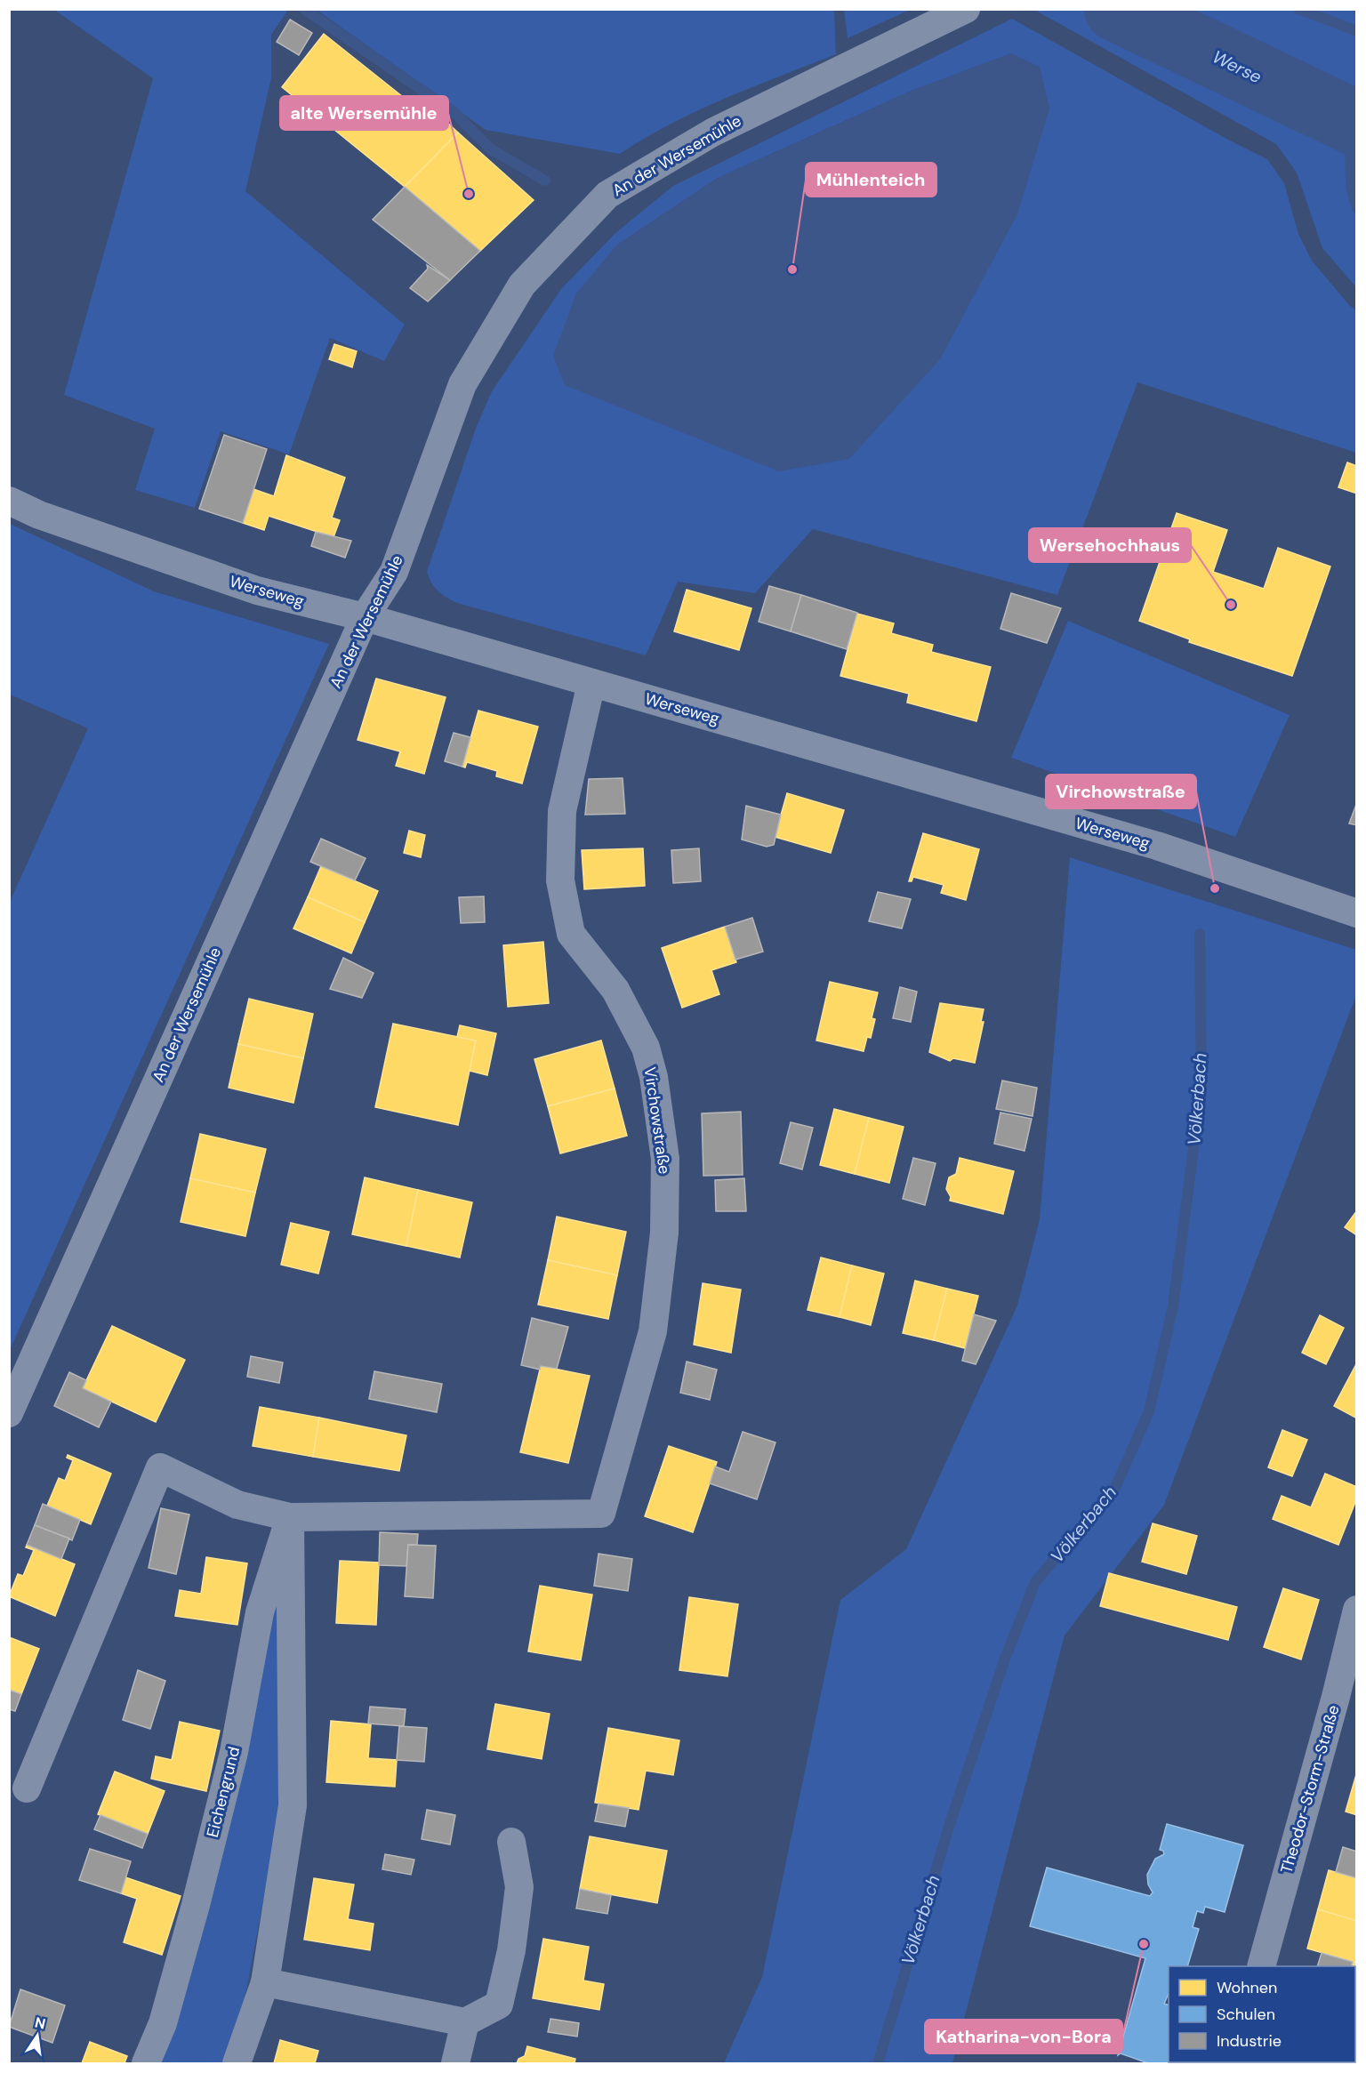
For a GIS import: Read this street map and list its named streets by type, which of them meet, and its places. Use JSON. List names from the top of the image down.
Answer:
{
  "streets": {
    "street": [
      "An der Wersemühle",
      "Werseweg",
      "Virchowstraße",
      "Theodor-Storm-Straße",
      "Eichengrund"
    ]
  },
  "crossings": [
    ["An der Wersemühle", "Werseweg"],
    ["Werseweg", "Virchowstraße"],
    ["Virchowstraße", "Eichengrund"]
  ],
  "water": ["Werse", "Völkerbach"],
  "places": [
    "alte Wersemühle",
    "Mühlenteich",
    "Wersehochhaus",
    "Virchowstraße",
    "Katharina-von-Bora"
  ],
  "legend": ["Wohnen", "Schulen", "Industrie"],
  "north": "top"
}
